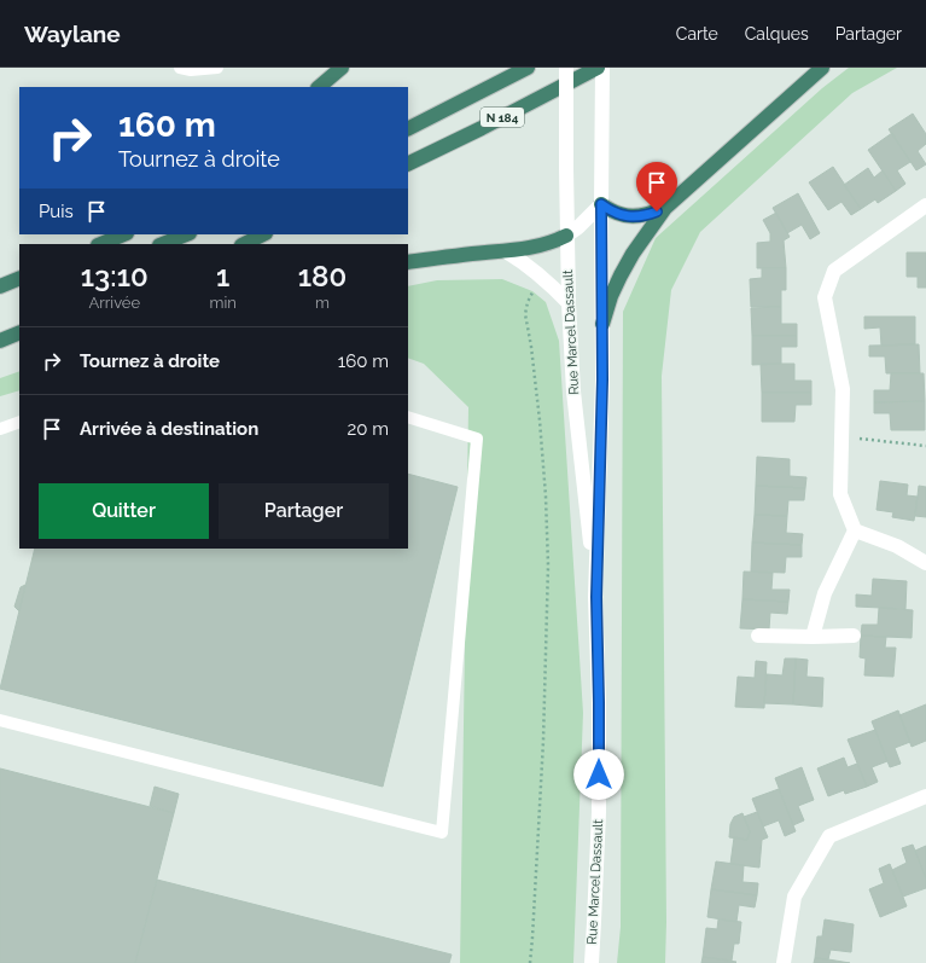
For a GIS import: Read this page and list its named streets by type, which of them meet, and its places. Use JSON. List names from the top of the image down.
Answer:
{
  "streets": {
    "highway": ["N 184"],
    "street": ["Rue Marcel Dassault"]
  },
  "page": {
    "header": "Waylane",
    "nav": ["Carte", "Calques", "Partager"],
    "turn": ["160 m", "Tournez à droite"],
    "then": "Puis",
    "eta": [
      "13:10",
      "Arrivée",
      "1",
      "min",
      "180",
      "m"
    ],
    "list": [
      {
        "name": "Tournez à droite",
        "value": "160 m"
      },
      {
        "name": "Arrivée à destination",
        "value": "20 m"
      }
    ],
    "buttons": ["Quitter", "Partager"]
  }
}
